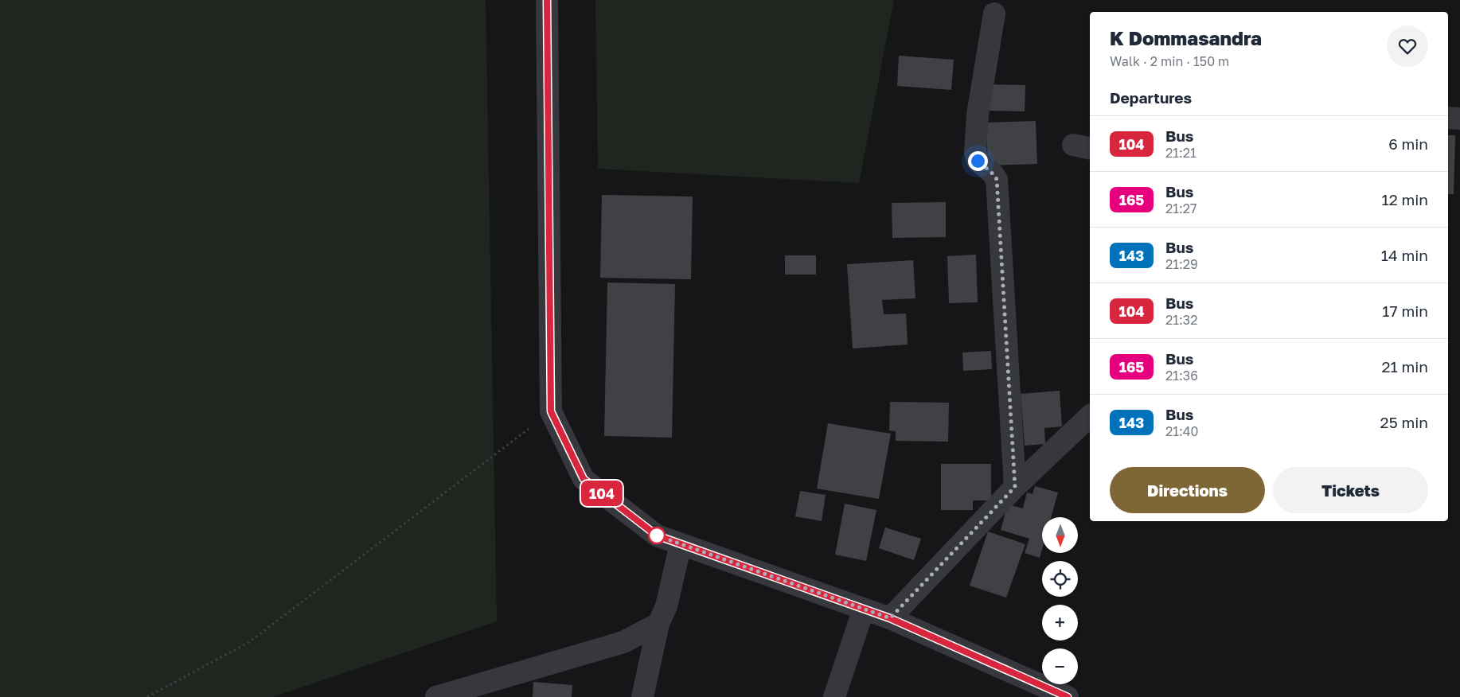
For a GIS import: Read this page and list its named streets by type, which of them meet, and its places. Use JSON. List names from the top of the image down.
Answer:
{
  "lines": ["bus line 104"],
  "north": "bottom",
  "page": {
    "on_map": "104",
    "heading": [
      ["K Dommasandra", "Walk · 2 min · 150 m"],
      "Departures"
    ],
    "list": [
      {
        "mark": "104",
        "name": "Bus",
        "note": "21:21",
        "value": "6 min"
      },
      {
        "mark": "165",
        "name": "Bus",
        "note": "21:27",
        "value": "12 min"
      },
      {
        "mark": "143",
        "name": "Bus",
        "note": "21:29",
        "value": "14 min"
      },
      {
        "mark": "104",
        "name": "Bus",
        "note": "21:32",
        "value": "17 min"
      },
      {
        "mark": "165",
        "name": "Bus",
        "note": "21:36",
        "value": "21 min"
      },
      {
        "mark": "143",
        "name": "Bus",
        "note": "21:40",
        "value": "25 min"
      }
    ],
    "buttons": ["Directions", "Tickets"],
    "map_buttons": ["+", "−"]
  }
}
